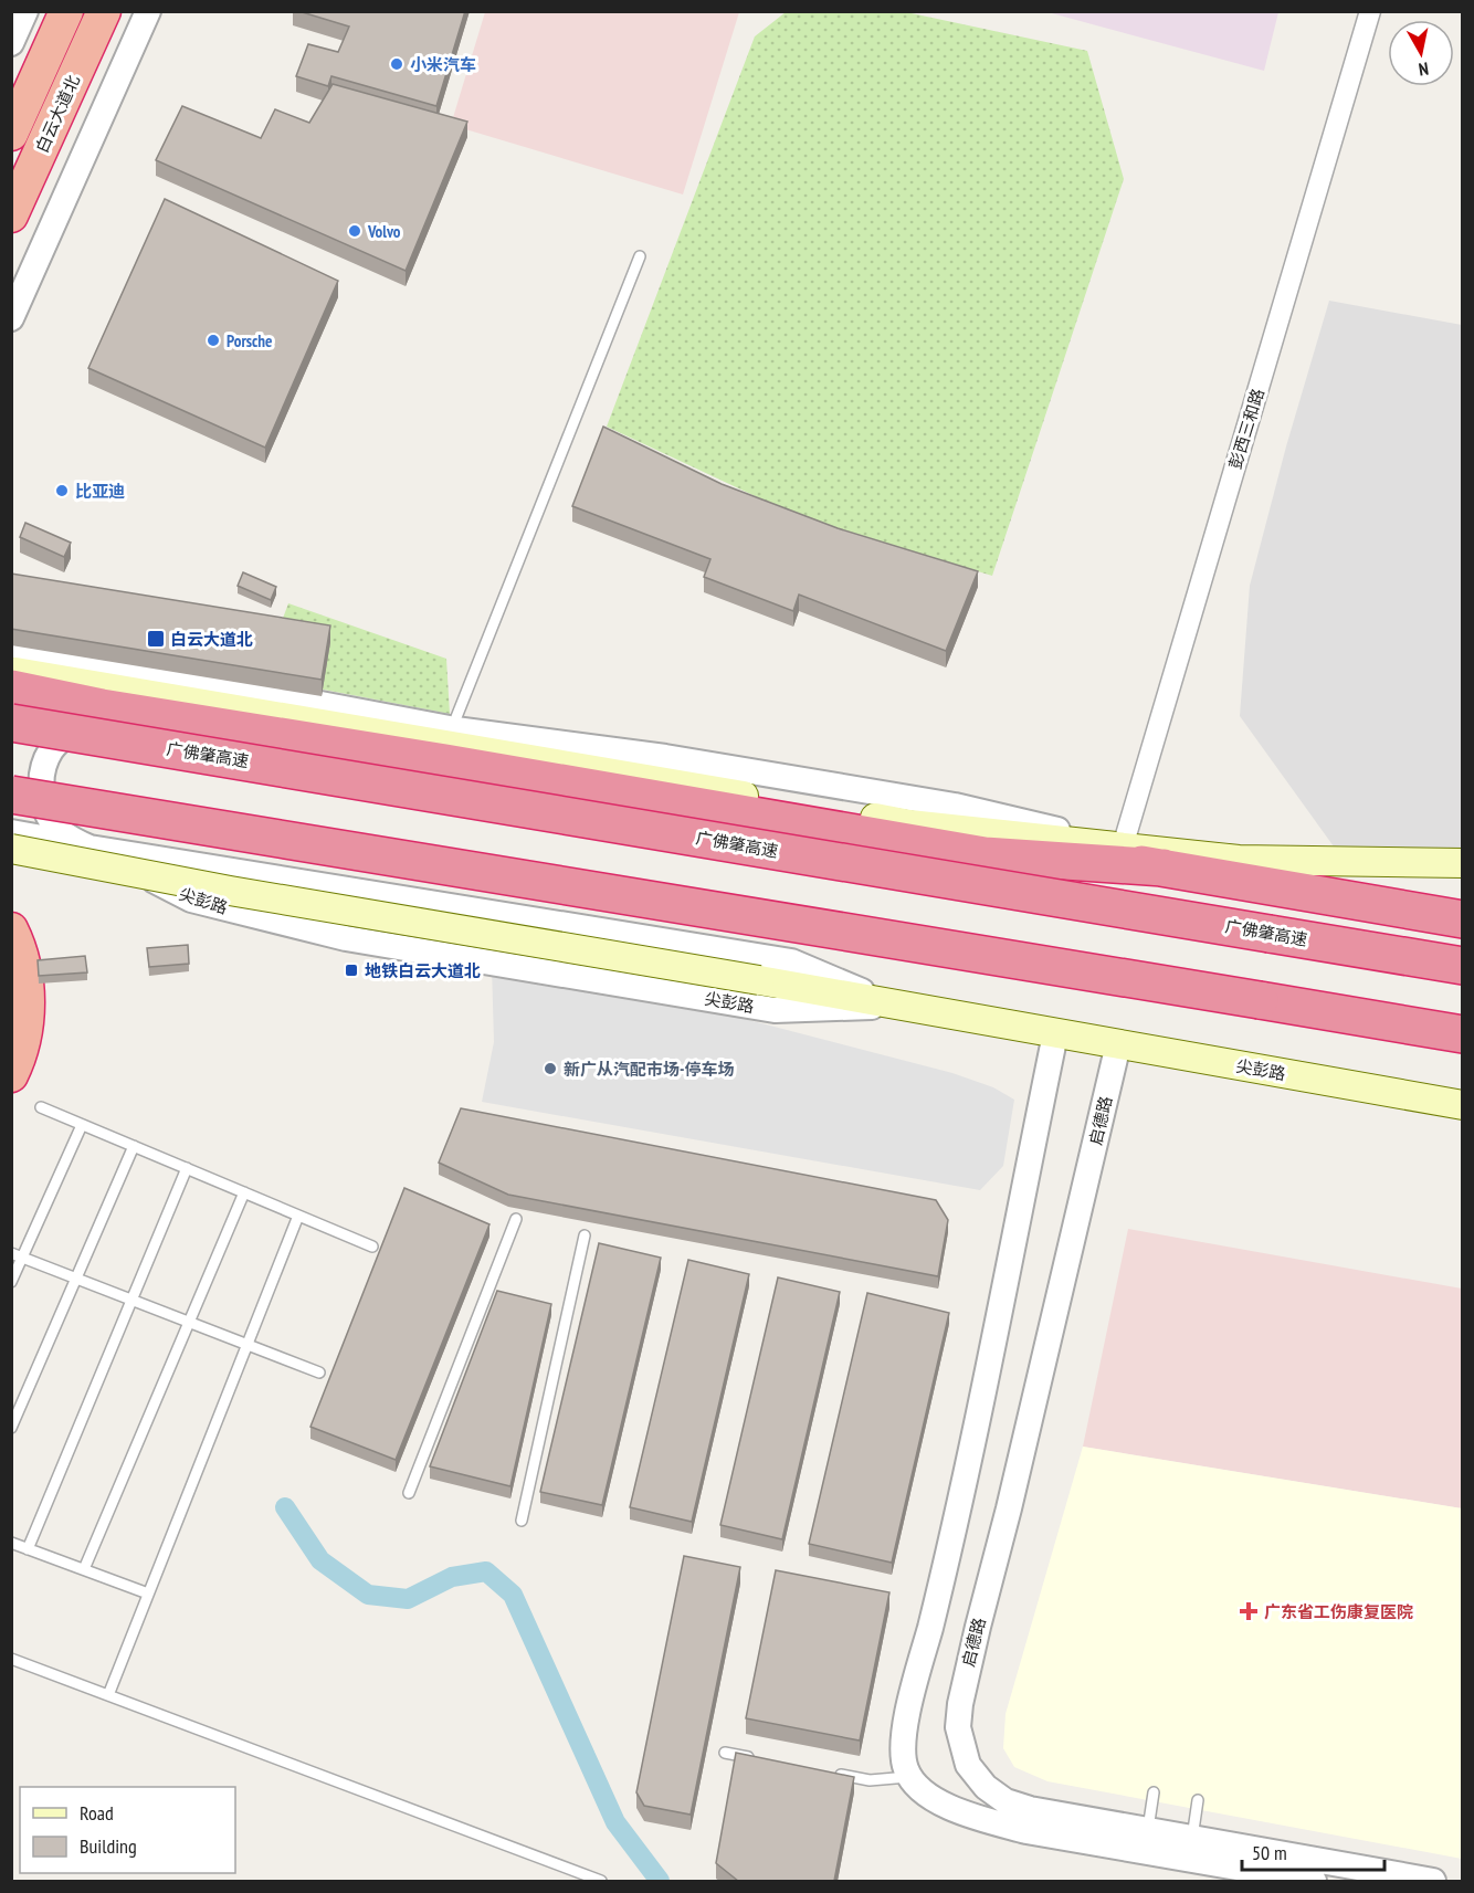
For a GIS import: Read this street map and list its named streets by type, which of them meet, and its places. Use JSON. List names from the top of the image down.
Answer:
{
  "streets": {
    "highway": ["白云大道北", "广佛肇高速"],
    "main road": ["尖彭路"],
    "street": ["彭西三和路", "启德路"]
  },
  "crossings": [
    ["尖彭路", "启德路"]
  ],
  "places": {
    "other": [
      "小米汽车",
      "Volvo",
      "Porsche",
      "比亚迪",
      "新广从汽配市场-停车场"
    ],
    "transit": ["白云大道北", "地铁白云大道北"],
    "health": ["广东省工伤康复医院"]
  },
  "legend": ["Road", "Building"],
  "scale_bar": "50 m",
  "north": "bottom"
}
